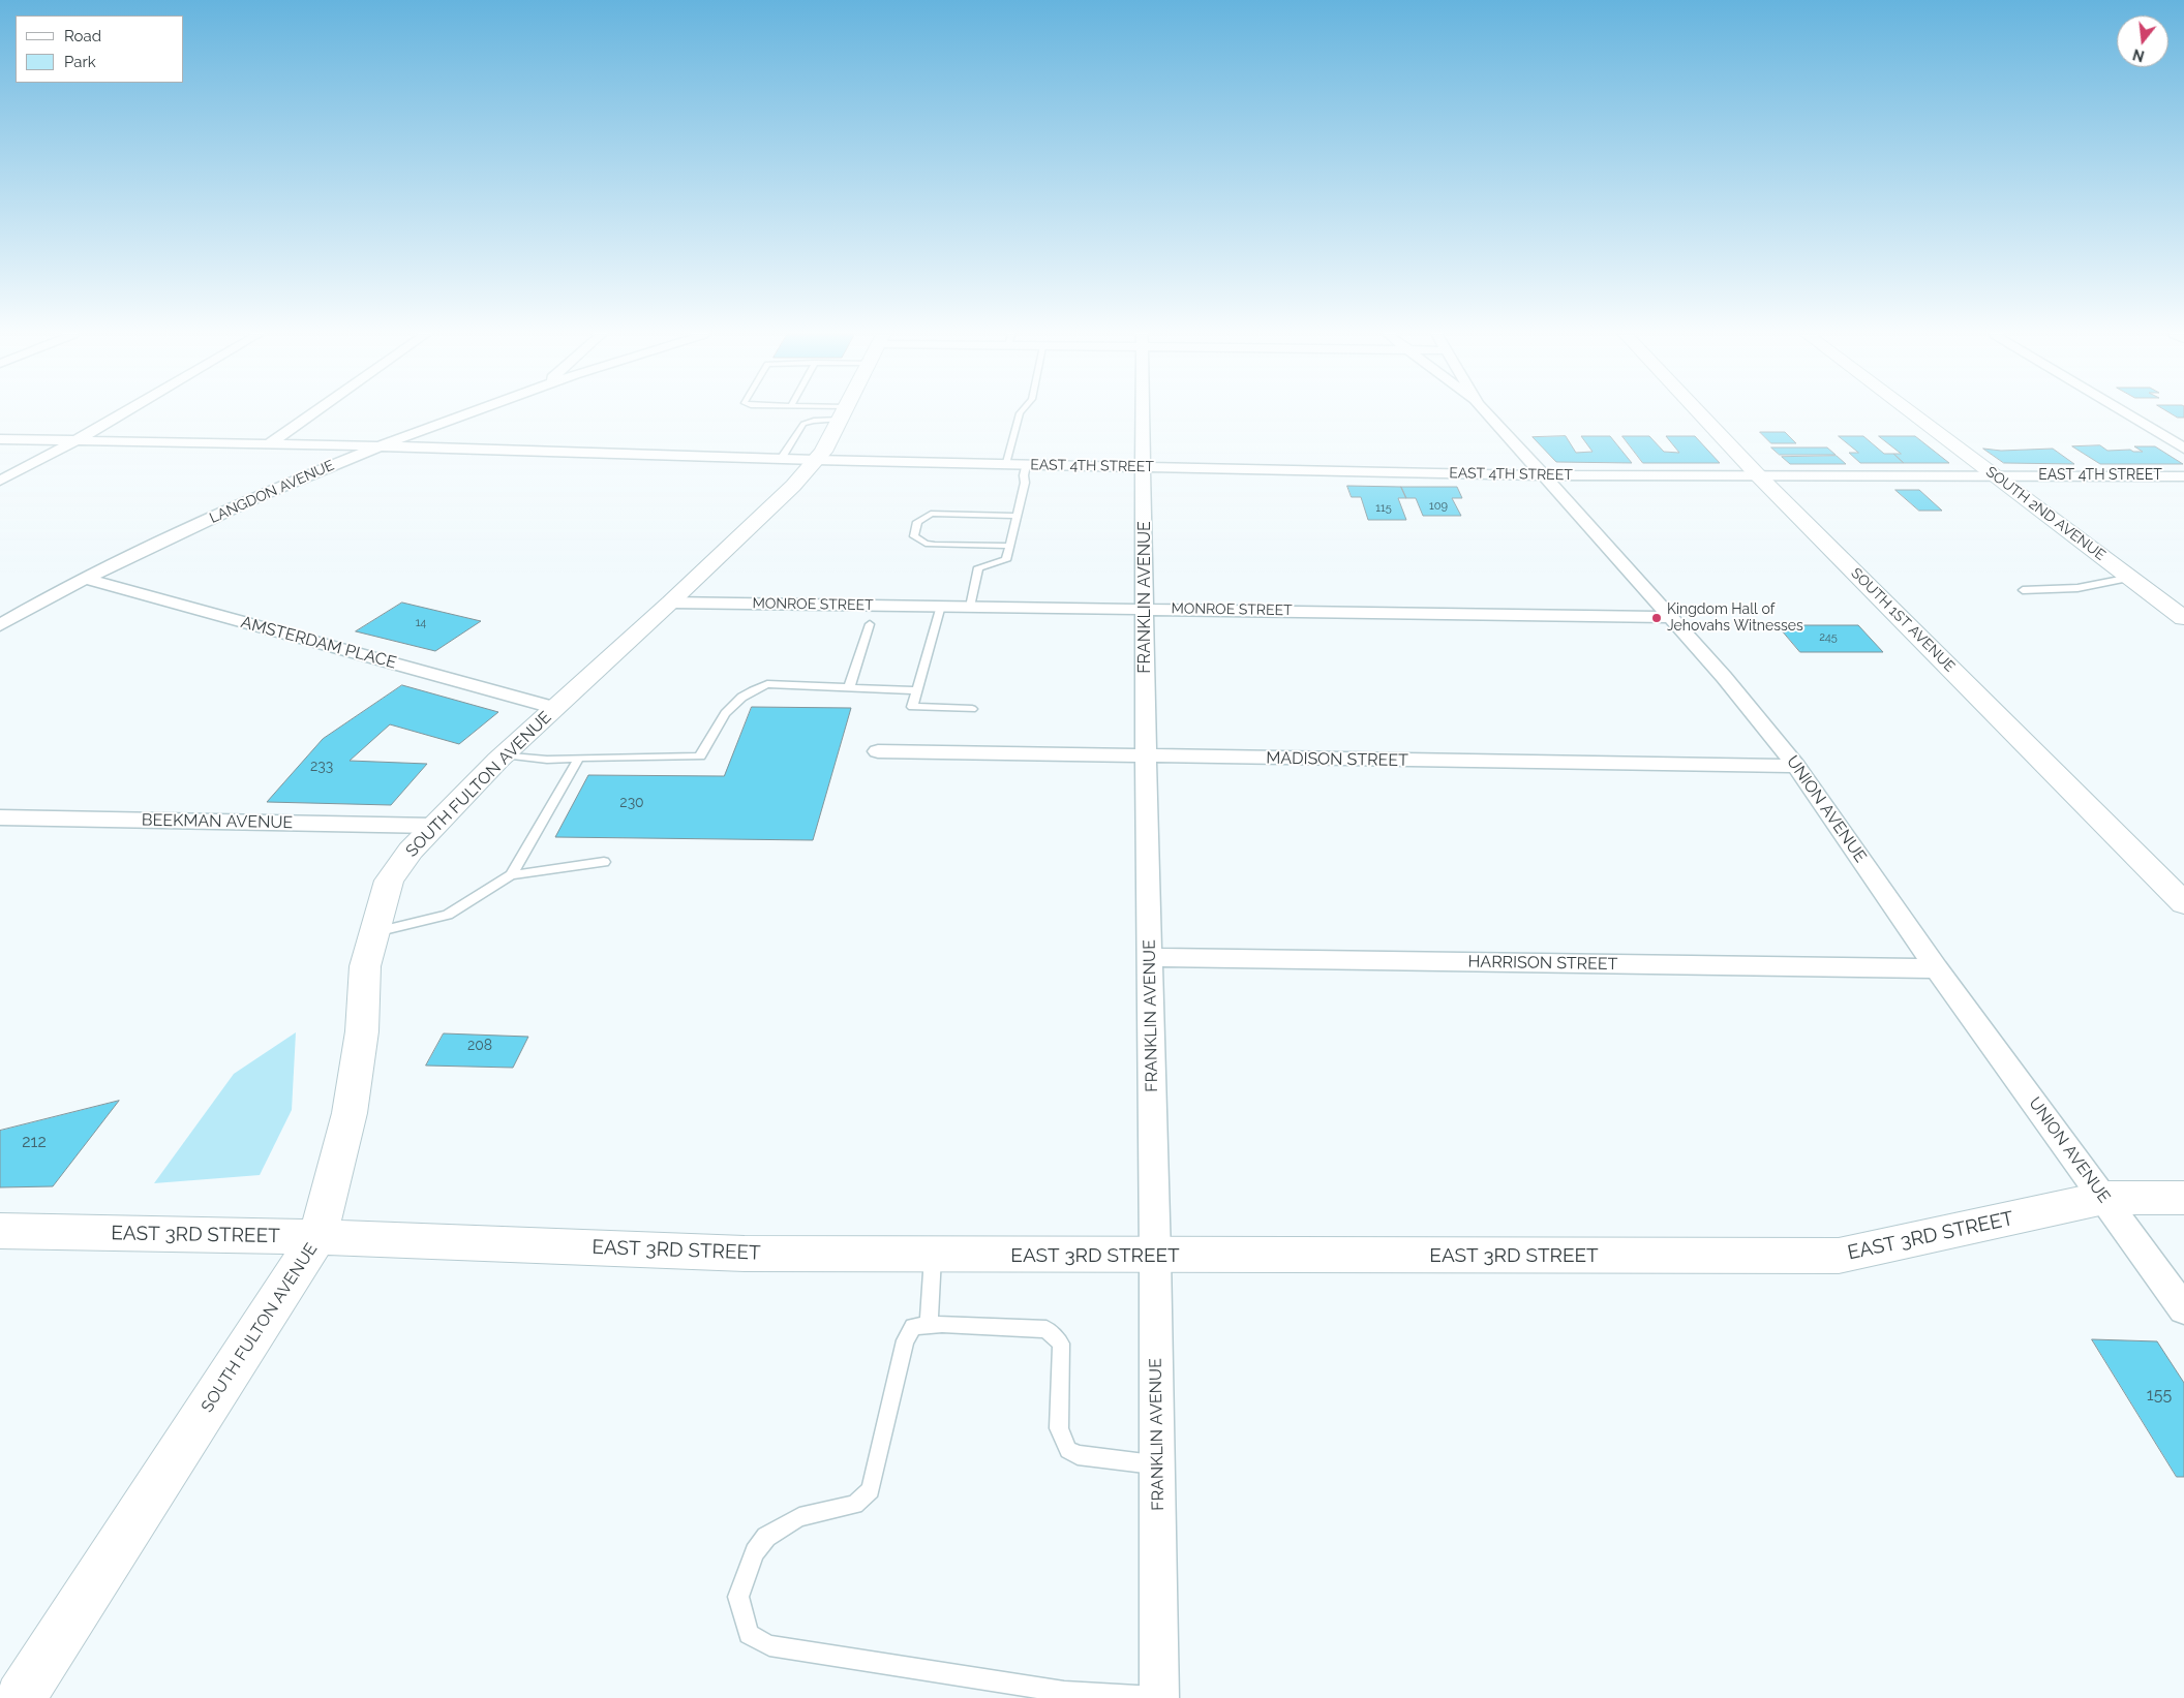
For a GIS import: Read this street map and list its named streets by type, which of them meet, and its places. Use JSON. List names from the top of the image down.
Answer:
{
  "streets": {
    "street": [
      "EAST 4TH STREET",
      "LANGDON AVENUE",
      "SOUTH 2ND AVENUE",
      "FRANKLIN AVENUE",
      "MONROE STREET",
      "SOUTH 1ST AVENUE",
      "AMSTERDAM PLACE",
      "MADISON STREET",
      "SOUTH FULTON AVENUE",
      "UNION AVENUE",
      "BEEKMAN AVENUE",
      "HARRISON STREET",
      "EAST 3RD STREET"
    ]
  },
  "crossings": [
    ["EAST 4TH STREET", "LANGDON AVENUE"],
    ["EAST 4TH STREET", "SOUTH 2ND AVENUE"],
    ["EAST 4TH STREET", "FRANKLIN AVENUE"],
    ["EAST 4TH STREET", "SOUTH 1ST AVENUE"],
    ["EAST 4TH STREET", "SOUTH FULTON AVENUE"],
    ["EAST 4TH STREET", "UNION AVENUE"],
    ["LANGDON AVENUE", "AMSTERDAM PLACE"],
    ["FRANKLIN AVENUE", "MONROE STREET"],
    ["FRANKLIN AVENUE", "MADISON STREET"],
    ["FRANKLIN AVENUE", "HARRISON STREET"],
    ["FRANKLIN AVENUE", "EAST 3RD STREET"],
    ["MONROE STREET", "SOUTH FULTON AVENUE"],
    ["MONROE STREET", "UNION AVENUE"],
    ["AMSTERDAM PLACE", "SOUTH FULTON AVENUE"],
    ["MADISON STREET", "UNION AVENUE"],
    ["SOUTH FULTON AVENUE", "BEEKMAN AVENUE"],
    ["SOUTH FULTON AVENUE", "EAST 3RD STREET"],
    ["UNION AVENUE", "HARRISON STREET"],
    ["UNION AVENUE", "EAST 3RD STREET"]
  ],
  "places": ["Kingdom Hall of Jehovahs Witnesses"],
  "house_numbers": [
    "109",
    "115",
    "14",
    "245",
    "233",
    "230",
    "208",
    "212",
    "155"
  ],
  "legend": ["Road", "Park"],
  "north": "bottom"
}
